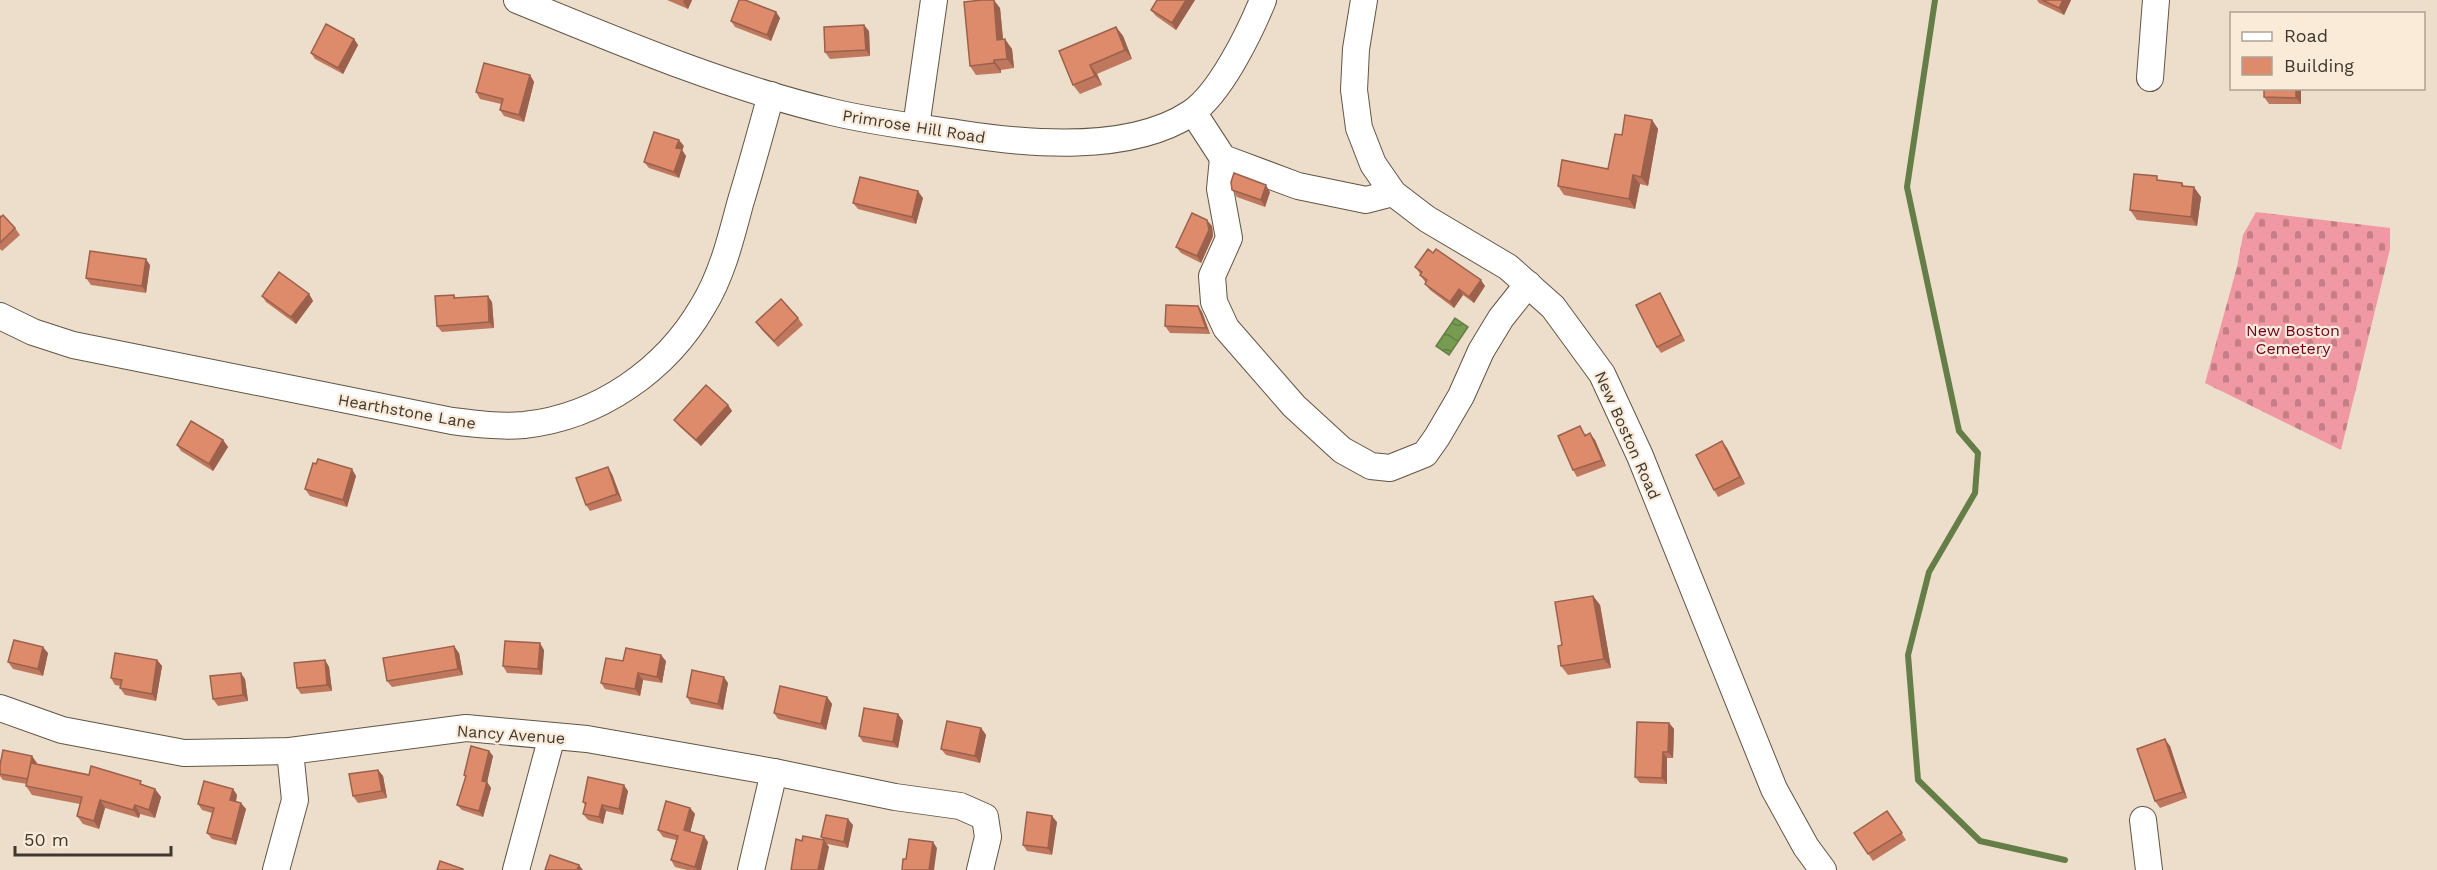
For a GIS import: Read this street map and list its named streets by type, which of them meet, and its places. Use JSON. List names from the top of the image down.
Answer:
{
  "streets": {
    "street": [
      "Primrose Hill Road",
      "Hearthstone Lane",
      "New Boston Road",
      "Nancy Avenue"
    ]
  },
  "crossings": [
    ["Primrose Hill Road", "Hearthstone Lane"]
  ],
  "parks": ["New Boston Cemetery"],
  "legend": ["Road", "Building"],
  "scale_bar": "50 m"
}
